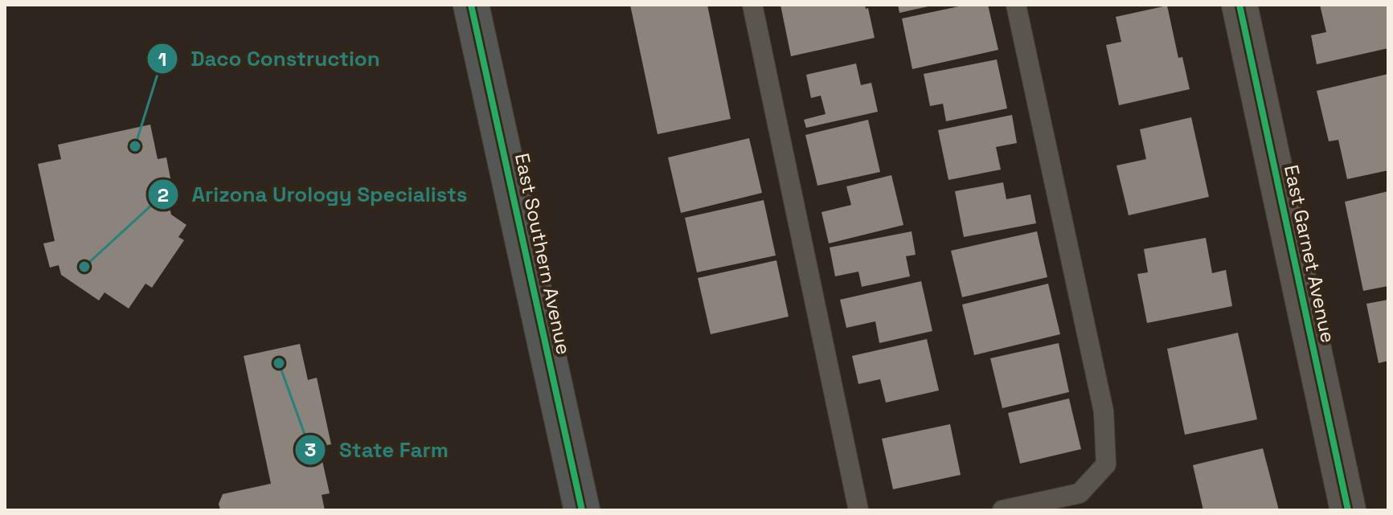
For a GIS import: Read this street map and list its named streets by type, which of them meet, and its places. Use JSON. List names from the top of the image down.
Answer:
{
  "streets": {
    "main road": ["East Southern Avenue"],
    "street": ["East Garnet Avenue"]
  },
  "places": ["Daco Construction", "Arizona Urology Specialists", "State Farm"]
}
